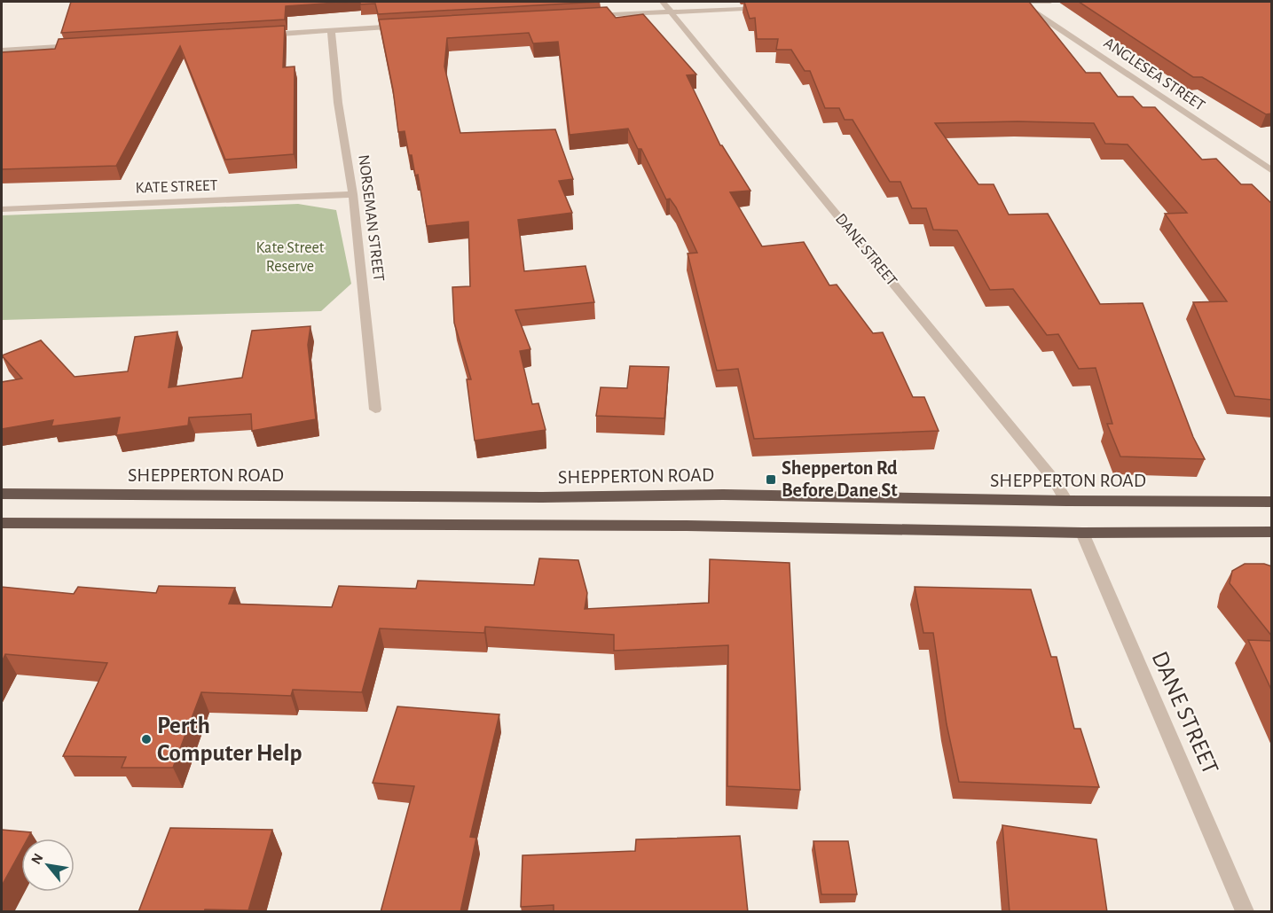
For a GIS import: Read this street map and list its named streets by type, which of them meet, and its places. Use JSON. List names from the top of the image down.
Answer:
{
  "streets": {
    "highway": ["SHEPPERTON ROAD"],
    "street": [
      "ANGLESEA STREET",
      "KATE STREET",
      "NORSEMAN STREET",
      "DANE STREET"
    ]
  },
  "crossings": [
    ["KATE STREET", "NORSEMAN STREET"],
    ["DANE STREET", "SHEPPERTON ROAD"]
  ],
  "parks": ["Kate Street Reserve"],
  "places": {
    "transit": ["Shepperton Rd Before Dane St"],
    "other": ["Perth Computer Help"]
  },
  "north": "top left"
}
